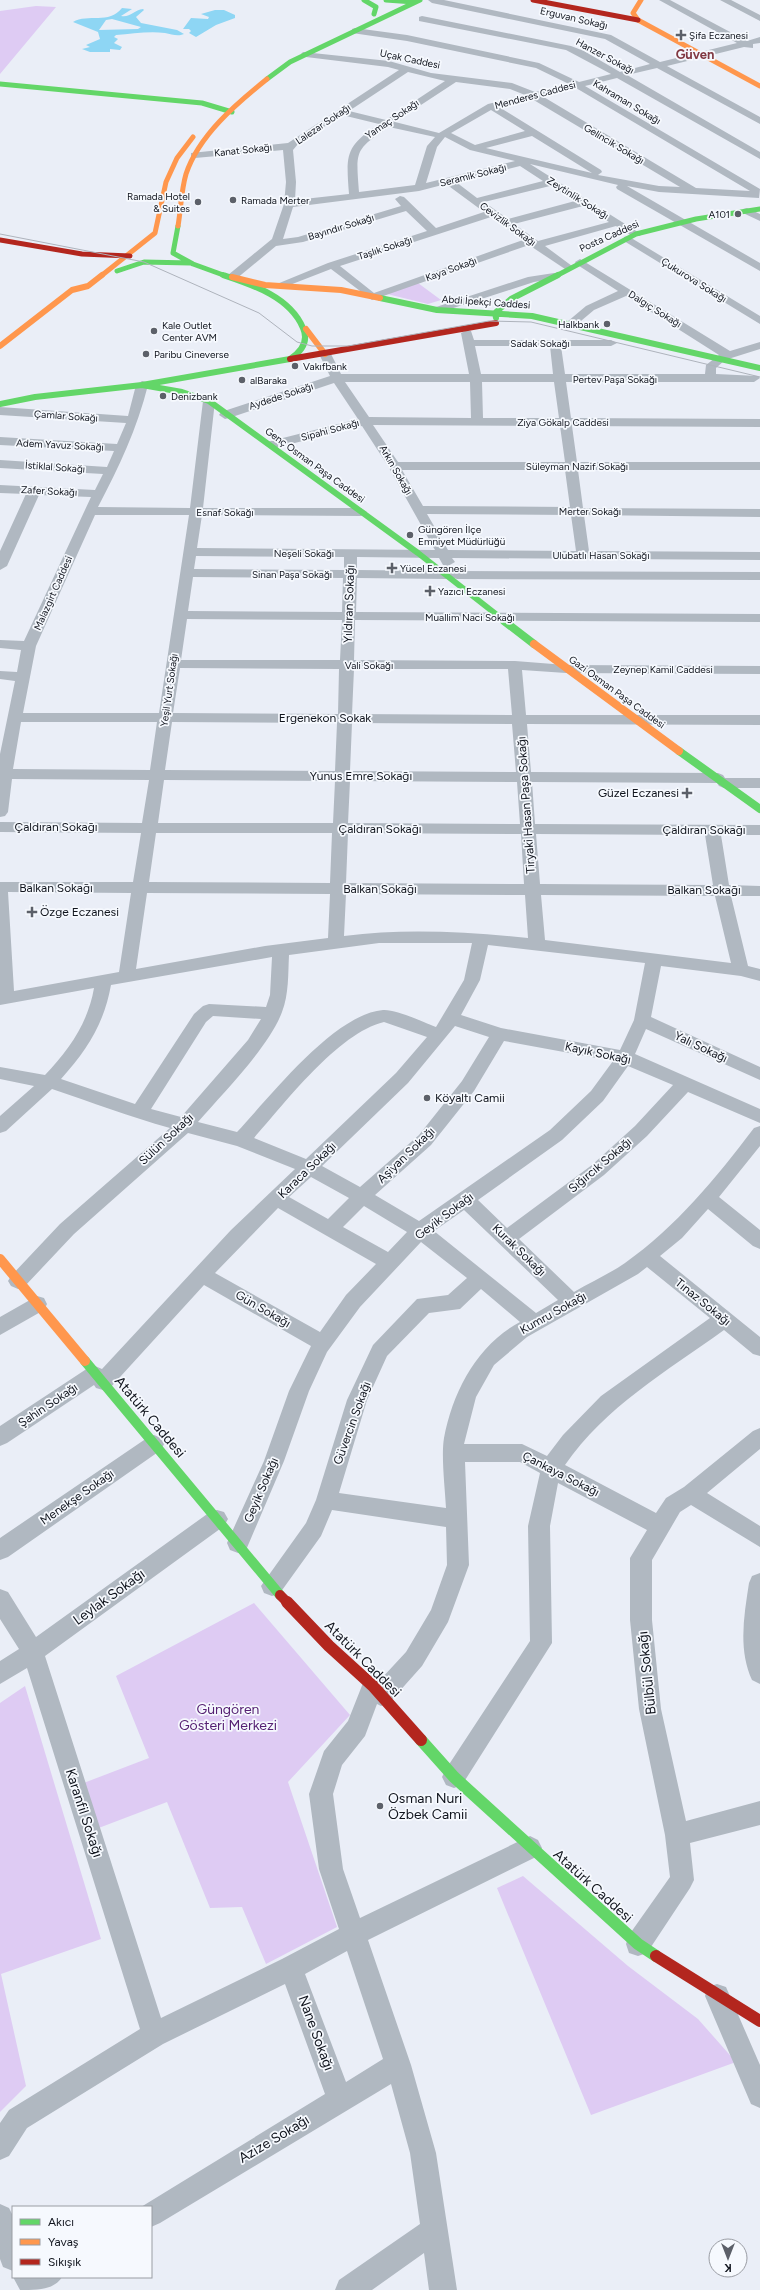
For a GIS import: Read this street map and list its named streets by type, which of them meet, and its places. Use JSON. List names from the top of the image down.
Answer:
{
  "streets": {
    "main road": [
      "Posta Caddesi",
      "Abdi İpekçi Caddesi",
      "Genç Osman Paşa Caddesi",
      "Gazi Osman Paşa Caddesi",
      "Atatürk Caddesi"
    ],
    "street": [
      "Erguvan Sokağı",
      "Hanzer Sokağı",
      "Uçak Caddesi",
      "Menderes Caddesi",
      "Kahraman Sokağı",
      "Yamaç Sokağı",
      "Lalezar Sokağı",
      "Gelincik Sokağı",
      "Kanat Sokağı",
      "Seramik Sokağı",
      "Zeytinlik Sokağı",
      "Cevizlik Sokağı",
      "Bayındır Sokağı",
      "Taşlık Sokağı",
      "Kaya Sokağı",
      "Çukurova Sokağı",
      "Dalgıç Sokağı",
      "Sadak Sokağı",
      "Pertev Paşa Sokağı",
      "Aydede Sokağı",
      "Çamlar Sokağı",
      "Ziya Gökalp Caddesi",
      "Sipahi Sokağı",
      "Adem Yavuz Sokağı",
      "Süleyman Nazif Sokağı",
      "İstiklal Sokağı",
      "Arkın Sokağı",
      "Zafer Sokağı",
      "Merter Sokağı",
      "Esnaf Sokağı",
      "Neşeli Sokağı",
      "Ulubatlı Hasan Sokağı",
      "Sinan Paşa Sokağı",
      "Malazgirt Caddesi",
      "Yıldıran Sokağı",
      "Muallim Naci Sokağı",
      "Vali Sokağı",
      "Zeynep Kamil Caddesi",
      "Yeşil Yurt Sokağı",
      "Ergenekon Sokak",
      "Yunus Emre Sokağı",
      "Tiryaki Hasan Paşa Sokağı",
      "Çaldıran Sokağı",
      "Balkan Sokağı",
      "Yalı Sokağı",
      "Kayık Sokağı",
      "Sülün Sokağı",
      "Aşiyan Sokağı",
      "Sığırcık Sokağı",
      "Karaca Sokağı",
      "Geyik Sokağı",
      "Kurak Sokağı",
      "Tınaz Sokağı",
      "Gün Sokağı",
      "Kumru Sokağı",
      "Şahin Sokağı",
      "Güvercin Sokağı",
      "Çankaya Sokağı",
      "Menekşe Sokağı",
      "Leylak Sokağı",
      "Bülbül Sokağı",
      "Karanfil Sokağı",
      "Nane Sokağı",
      "Azize Sokağı"
    ]
  },
  "crossings": [
    ["Erguvan Sokağı", "Hanzer Sokağı"],
    ["Erguvan Sokağı", "Menderes Caddesi"],
    ["Hanzer Sokağı", "Menderes Caddesi"],
    ["Uçak Caddesi", "Menderes Caddesi"],
    ["Uçak Caddesi", "Yamaç Sokağı"],
    ["Uçak Caddesi", "Lalezar Sokağı"],
    ["Uçak Caddesi", "Gelincik Sokağı"],
    ["Menderes Caddesi", "Kahraman Sokağı"],
    ["Menderes Caddesi", "Gelincik Sokağı"],
    ["Menderes Caddesi", "Seramik Sokağı"],
    ["Lalezar Sokağı", "Kanat Sokağı"],
    ["Lalezar Sokağı", "Bayındır Sokağı"],
    ["Seramik Sokağı", "Zeytinlik Sokağı"],
    ["Seramik Sokağı", "Cevizlik Sokağı"],
    ["Zeytinlik Sokağı", "Posta Caddesi"],
    ["Zeytinlik Sokağı", "Kaya Sokağı"],
    ["Zeytinlik Sokağı", "Çukurova Sokağı"],
    ["Cevizlik Sokağı", "Posta Caddesi"],
    ["Cevizlik Sokağı", "Taşlık Sokağı"],
    ["Cevizlik Sokağı", "Kaya Sokağı"],
    ["Posta Caddesi", "Çukurova Sokağı"],
    ["Posta Caddesi", "Abdi İpekçi Caddesi"],
    ["Posta Caddesi", "Dalgıç Sokağı"],
    ["Taşlık Sokağı", "Abdi İpekçi Caddesi"],
    ["Kaya Sokağı", "Abdi İpekçi Caddesi"],
    ["Abdi İpekçi Caddesi", "Dalgıç Sokağı"],
    ["Abdi İpekçi Caddesi", "Sadak Sokağı"],
    ["Abdi İpekçi Caddesi", "Pertev Paşa Sokağı"],
    ["Abdi İpekçi Caddesi", "Genç Osman Paşa Caddesi"],
    ["Abdi İpekçi Caddesi", "Arkın Sokağı"],
    ["Abdi İpekçi Caddesi", "Malazgirt Caddesi"],
    ["Pertev Paşa Sokağı", "Aydede Sokağı"],
    ["Pertev Paşa Sokağı", "Arkın Sokağı"],
    ["Aydede Sokağı", "Genç Osman Paşa Caddesi"],
    ["Aydede Sokağı", "Arkın Sokağı"],
    ["Çamlar Sokağı", "Malazgirt Caddesi"],
    ["Ziya Gökalp Caddesi", "Sipahi Sokağı"],
    ["Ziya Gökalp Caddesi", "Arkın Sokağı"],
    ["Sipahi Sokağı", "Genç Osman Paşa Caddesi"],
    ["Sipahi Sokağı", "Arkın Sokağı"],
    ["Adem Yavuz Sokağı", "Malazgirt Caddesi"],
    ["Genç Osman Paşa Caddesi", "Arkın Sokağı"],
    ["Genç Osman Paşa Caddesi", "Esnaf Sokağı"],
    ["Genç Osman Paşa Caddesi", "Neşeli Sokağı"],
    ["Genç Osman Paşa Caddesi", "Sinan Paşa Sokağı"],
    ["Genç Osman Paşa Caddesi", "Malazgirt Caddesi"],
    ["Genç Osman Paşa Caddesi", "Yeşil Yurt Sokağı"],
    ["Süleyman Nazif Sokağı", "Arkın Sokağı"],
    ["İstiklal Sokağı", "Malazgirt Caddesi"],
    ["Arkın Sokağı", "Merter Sokağı"],
    ["Arkın Sokağı", "Neşeli Sokağı"],
    ["Arkın Sokağı", "Ulubatlı Hasan Sokağı"],
    ["Arkın Sokağı", "Sinan Paşa Sokağı"],
    ["Arkın Sokağı", "Gazi Osman Paşa Caddesi"],
    ["Zafer Sokağı", "Malazgirt Caddesi"],
    ["Esnaf Sokağı", "Malazgirt Caddesi"],
    ["Esnaf Sokağı", "Yeşil Yurt Sokağı"],
    ["Neşeli Sokağı", "Ulubatlı Hasan Sokağı"],
    ["Neşeli Sokağı", "Yıldıran Sokağı"],
    ["Neşeli Sokağı", "Yeşil Yurt Sokağı"],
    ["Sinan Paşa Sokağı", "Yıldıran Sokağı"],
    ["Sinan Paşa Sokağı", "Yeşil Yurt Sokağı"],
    ["Malazgirt Caddesi", "Ergenekon Sokak"],
    ["Malazgirt Caddesi", "Yunus Emre Sokağı"],
    ["Yıldıran Sokağı", "Muallim Naci Sokağı"],
    ["Yıldıran Sokağı", "Vali Sokağı"],
    ["Yıldıran Sokağı", "Ergenekon Sokak"],
    ["Yıldıran Sokağı", "Yunus Emre Sokağı"],
    ["Yıldıran Sokağı", "Çaldıran Sokağı"],
    ["Yıldıran Sokağı", "Balkan Sokağı"],
    ["Muallim Naci Sokağı", "Yeşil Yurt Sokağı"],
    ["Muallim Naci Sokağı", "Gazi Osman Paşa Caddesi"],
    ["Vali Sokağı", "Zeynep Kamil Caddesi"],
    ["Vali Sokağı", "Yeşil Yurt Sokağı"],
    ["Vali Sokağı", "Gazi Osman Paşa Caddesi"],
    ["Vali Sokağı", "Tiryaki Hasan Paşa Sokağı"],
    ["Zeynep Kamil Caddesi", "Gazi Osman Paşa Caddesi"],
    ["Yeşil Yurt Sokağı", "Ergenekon Sokak"],
    ["Yeşil Yurt Sokağı", "Yunus Emre Sokağı"],
    ["Yeşil Yurt Sokağı", "Çaldıran Sokağı"],
    ["Yeşil Yurt Sokağı", "Balkan Sokağı"],
    ["Gazi Osman Paşa Caddesi", "Ergenekon Sokak"],
    ["Gazi Osman Paşa Caddesi", "Yunus Emre Sokağı"],
    ["Ergenekon Sokak", "Tiryaki Hasan Paşa Sokağı"],
    ["Yunus Emre Sokağı", "Tiryaki Hasan Paşa Sokağı"],
    ["Tiryaki Hasan Paşa Sokağı", "Çaldıran Sokağı"],
    ["Tiryaki Hasan Paşa Sokağı", "Balkan Sokağı"],
    ["Yalı Sokağı", "Geyik Sokağı"],
    ["Kayık Sokağı", "Aşiyan Sokağı"],
    ["Kayık Sokağı", "Sığırcık Sokağı"],
    ["Kayık Sokağı", "Karaca Sokağı"],
    ["Kayık Sokağı", "Geyik Sokağı"],
    ["Sülün Sokağı", "Atatürk Caddesi"],
    ["Sığırcık Sokağı", "Kurak Sokağı"],
    ["Karaca Sokağı", "Gün Sokağı"],
    ["Karaca Sokağı", "Şahin Sokağı"],
    ["Karaca Sokağı", "Atatürk Caddesi"],
    ["Geyik Sokağı", "Kurak Sokağı"],
    ["Geyik Sokağı", "Gün Sokağı"],
    ["Geyik Sokağı", "Atatürk Caddesi"],
    ["Kurak Sokağı", "Kumru Sokağı"],
    ["Tınaz Sokağı", "Kumru Sokağı"],
    ["Kumru Sokağı", "Atatürk Caddesi"],
    ["Kumru Sokağı", "Çankaya Sokağı"],
    ["Şahin Sokağı", "Atatürk Caddesi"],
    ["Atatürk Caddesi", "Güvercin Sokağı"],
    ["Atatürk Caddesi", "Menekşe Sokağı"],
    ["Atatürk Caddesi", "Leylak Sokağı"],
    ["Atatürk Caddesi", "Bülbül Sokağı"],
    ["Çankaya Sokağı", "Bülbül Sokağı"],
    ["Leylak Sokağı", "Karanfil Sokağı"],
    ["Nane Sokağı", "Azize Sokağı"]
  ],
  "districts": ["Güven"],
  "parks": ["Güngören Gösteri Merkezi"],
  "places": {
    "health": [
      "Şifa Eczanesi",
      "Yücel Eczanesi",
      "Yazıcı Eczanesi",
      "Güzel Eczanesi",
      "Özge Eczanesi"
    ],
    "other": [
      "Ramada Merter",
      "Ramada Hotel & Suites",
      "A101",
      "Halkbank",
      "Kale Outlet Center AVM",
      "Paribu Cineverse",
      "Vakıfbank",
      "alBaraka",
      "Denizbank",
      "Güngören İlçe Emniyet Müdürlüğü",
      "Köyaltı Camii",
      "Osman Nuri Özbek Camii"
    ]
  },
  "legend": ["Akıcı", "Yavaş", "Sıkışık"],
  "north": "bottom"
}
